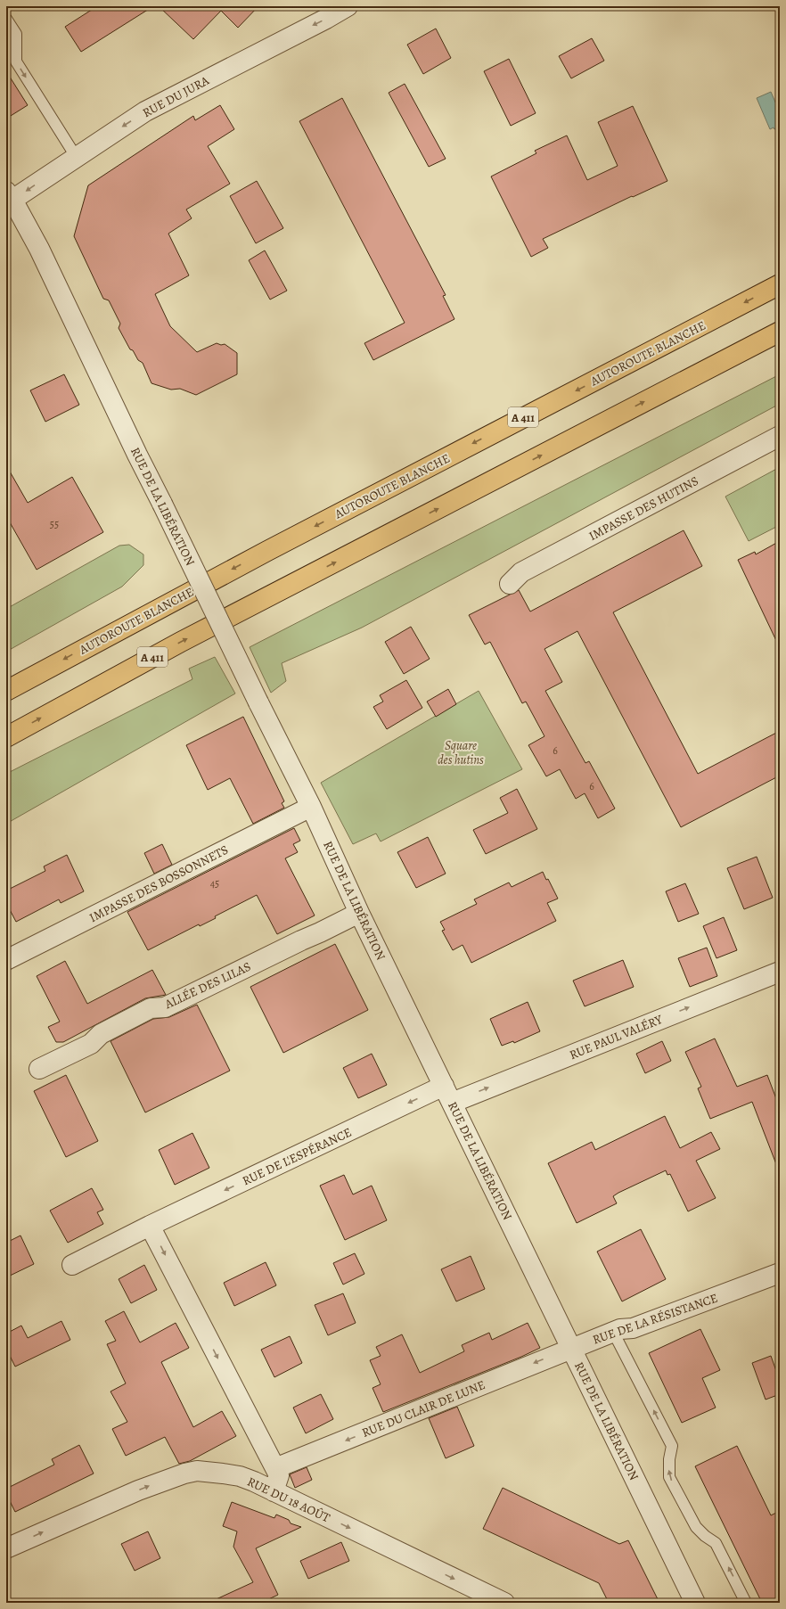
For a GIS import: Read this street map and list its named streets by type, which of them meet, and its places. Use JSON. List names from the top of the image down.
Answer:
{
  "streets": {
    "highway": ["AUTOROUTE BLANCHE", "A 411"],
    "street": [
      "RUE DU JURA",
      "RUE DE LA LIBÉRATION",
      "IMPASSE DES HUTINS",
      "IMPASSE DES BOSSONNETS",
      "ALLÉE DES LILAS",
      "RUE PAUL VALÉRY",
      "RUE DE L'ESPÉRANCE",
      "RUE DE LA RÉSISTANCE",
      "RUE DU CLAIR DE LUNE",
      "RUE DU 18 AOÛT"
    ]
  },
  "crossings": [
    ["RUE DU JURA", "RUE DE LA LIBÉRATION"],
    ["RUE DE LA LIBÉRATION", "IMPASSE DES BOSSONNETS"],
    ["RUE DE LA LIBÉRATION", "ALLÉE DES LILAS"],
    ["RUE DE LA LIBÉRATION", "RUE PAUL VALÉRY"],
    ["RUE DE LA LIBÉRATION", "RUE DE L'ESPÉRANCE"],
    ["RUE DE LA LIBÉRATION", "RUE DE LA RÉSISTANCE"],
    ["RUE DE LA LIBÉRATION", "RUE DU CLAIR DE LUNE"],
    ["RUE PAUL VALÉRY", "RUE DE L'ESPÉRANCE"],
    ["RUE DE LA RÉSISTANCE", "RUE DU CLAIR DE LUNE"]
  ],
  "one_way": [
    "RUE DU JURA",
    "RUE PAUL VALÉRY",
    "RUE DE L'ESPÉRANCE",
    "RUE DU CLAIR DE LUNE",
    "RUE DU 18 AOÛT"
  ],
  "parks": ["Square des hutins"],
  "house_numbers": [
    "55",
    "6",
    "6",
    "45"
  ]
}
